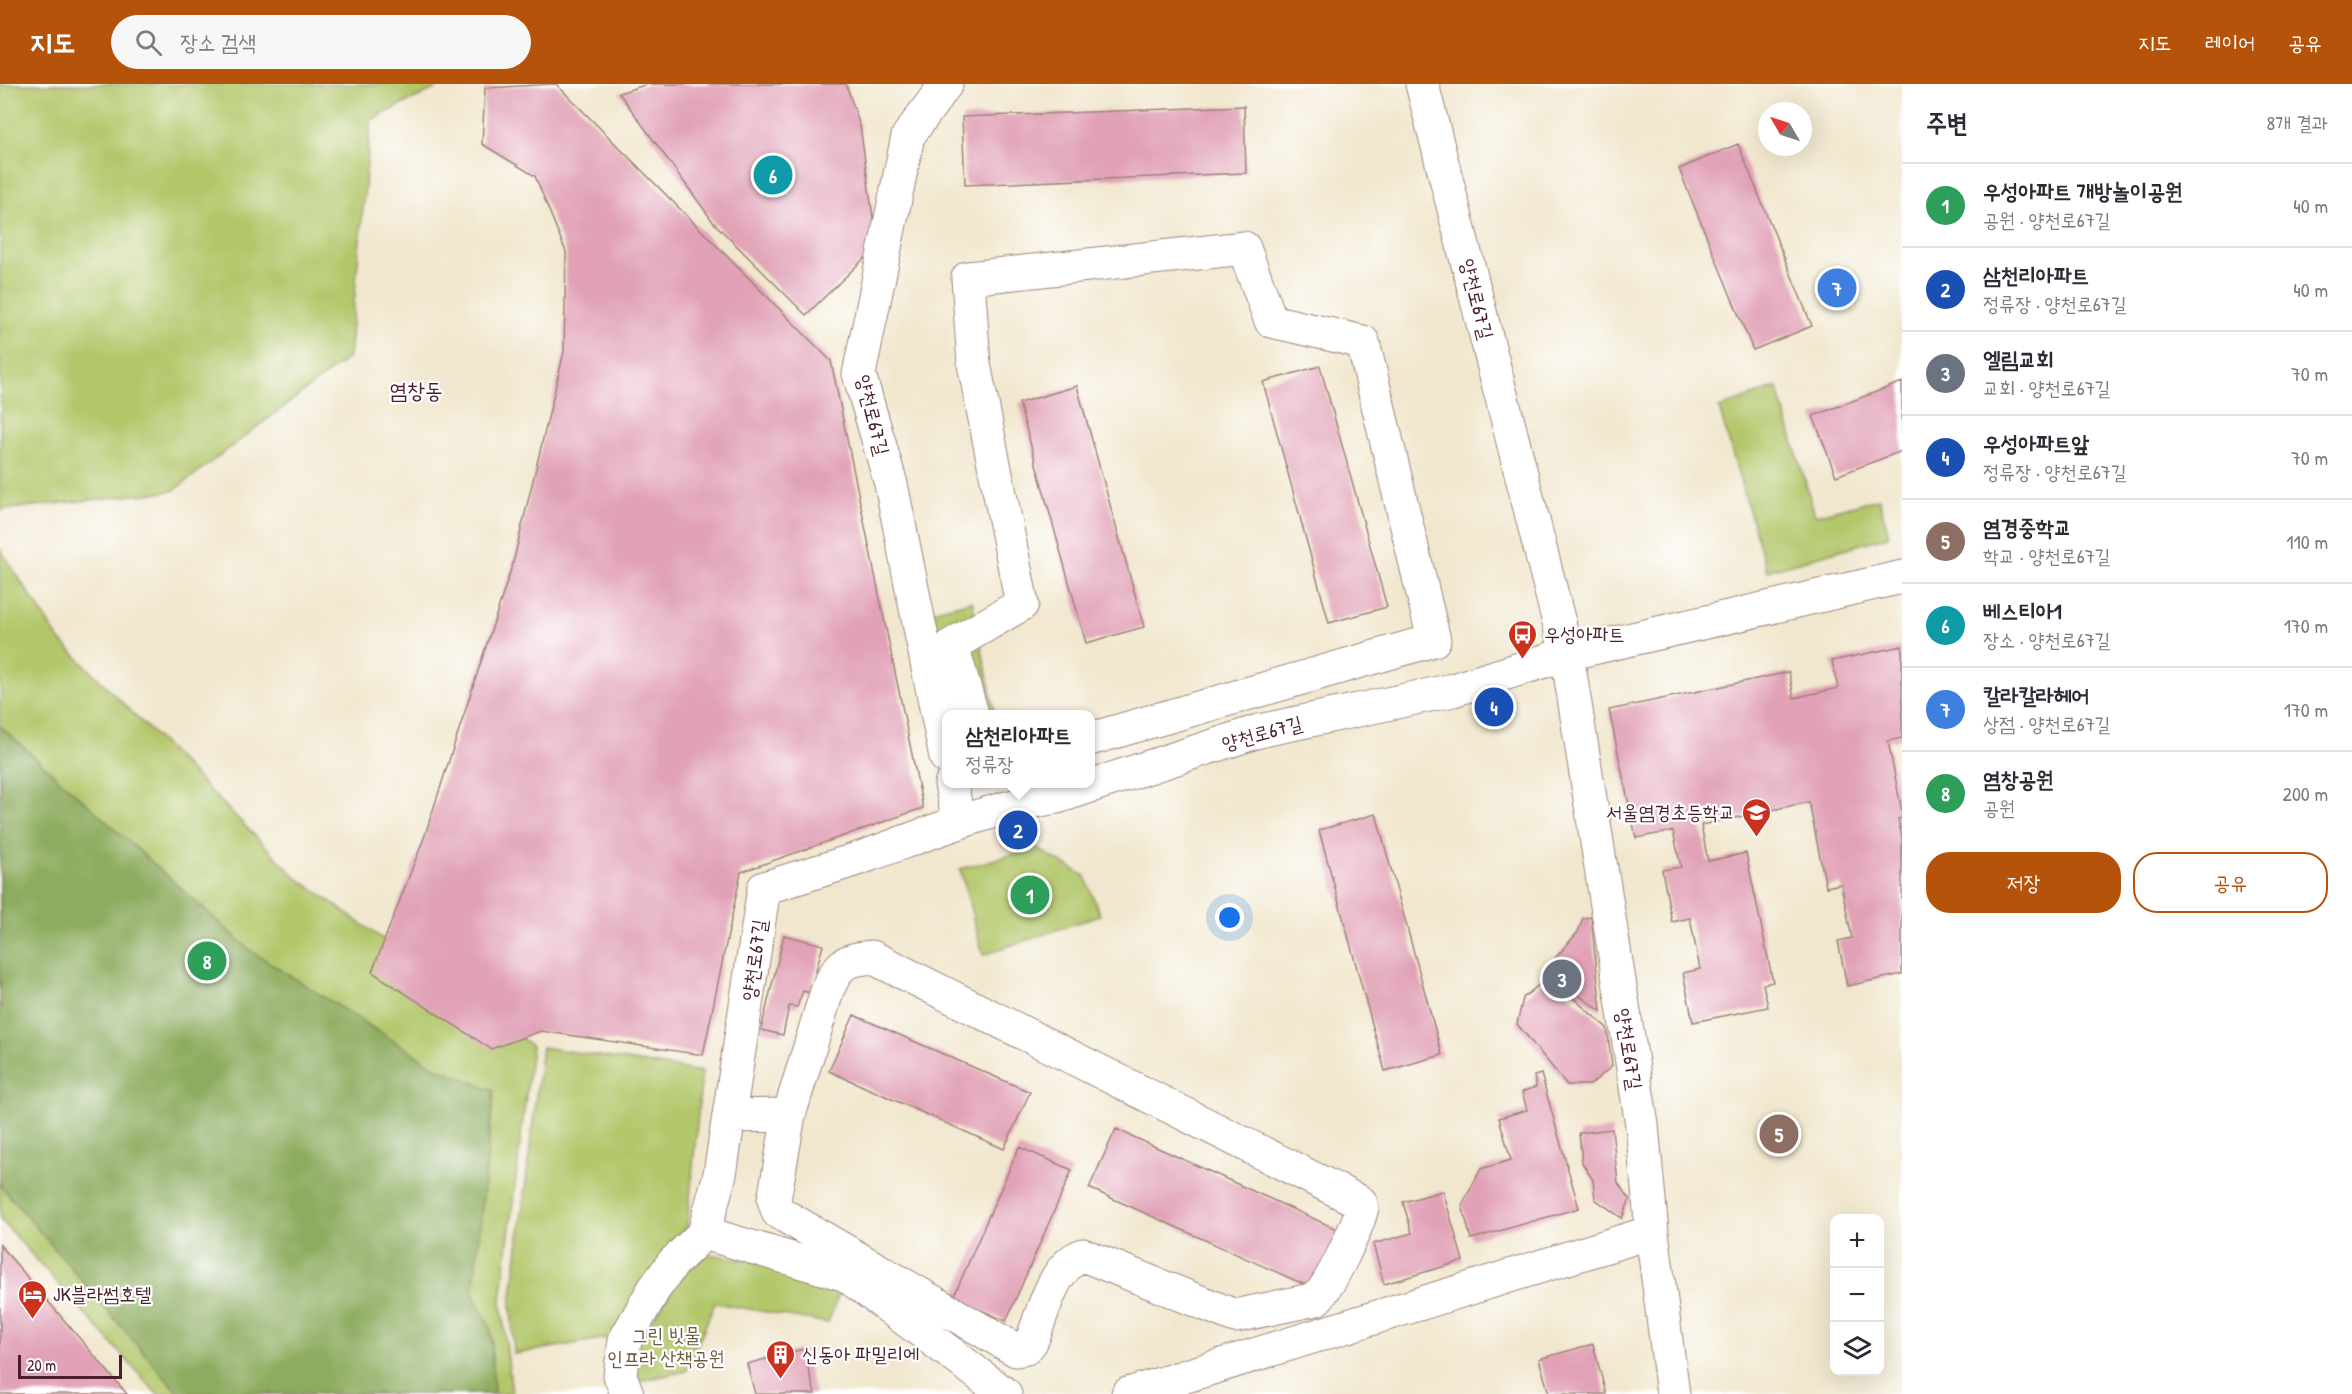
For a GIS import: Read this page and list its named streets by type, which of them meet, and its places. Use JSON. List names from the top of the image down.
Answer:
{
  "streets": {
    "street": ["양천로67길"]
  },
  "districts": ["염창동"],
  "parks": ["그린 빗물 인프라 산책공원"],
  "places": {
    "bus stop": ["우성아파트"],
    "school or university": ["서울염경초등학교"],
    "hotel": ["JK블라썸호텔"],
    "building": ["신동아 파밀리에"]
  },
  "scale_bar": "20 m",
  "north": "top left",
  "page": {
    "header": "지도",
    "search": "장소 검색",
    "nav": ["지도", "레이어", "공유"],
    "heading": ["주변", "8개 결과"],
    "pins": [
      "6",
      "7",
      "4",
      "2",
      "1",
      "8",
      "3",
      "5"
    ],
    "list": [
      {
        "mark": "1",
        "name": "우성아파트 개방놀이공원",
        "note": "공원 · 양천로67길",
        "value": "40 m"
      },
      {
        "mark": "2",
        "name": "삼천리아파트",
        "note": "정류장 · 양천로67길",
        "value": "40 m"
      },
      {
        "mark": "3",
        "name": "엘림교회",
        "note": "교회 · 양천로67길",
        "value": "70 m"
      },
      {
        "mark": "4",
        "name": "우성아파트앞",
        "note": "정류장 · 양천로67길",
        "value": "70 m"
      },
      {
        "mark": "5",
        "name": "염경중학교",
        "note": "학교 · 양천로67길",
        "value": "110 m"
      },
      {
        "mark": "6",
        "name": "베스티아1",
        "note": "장소 · 양천로67길",
        "value": "170 m"
      },
      {
        "mark": "7",
        "name": "칼라칼라헤어",
        "note": "상점 · 양천로67길",
        "value": "170 m"
      },
      {
        "mark": "8",
        "name": "염창공원",
        "note": "공원",
        "value": "200 m"
      }
    ],
    "popup": ["삼천리아파트", "정류장"],
    "buttons": ["저장", "공유"],
    "map_buttons": ["+", "−"],
    "scale": "20 m"
  }
}
